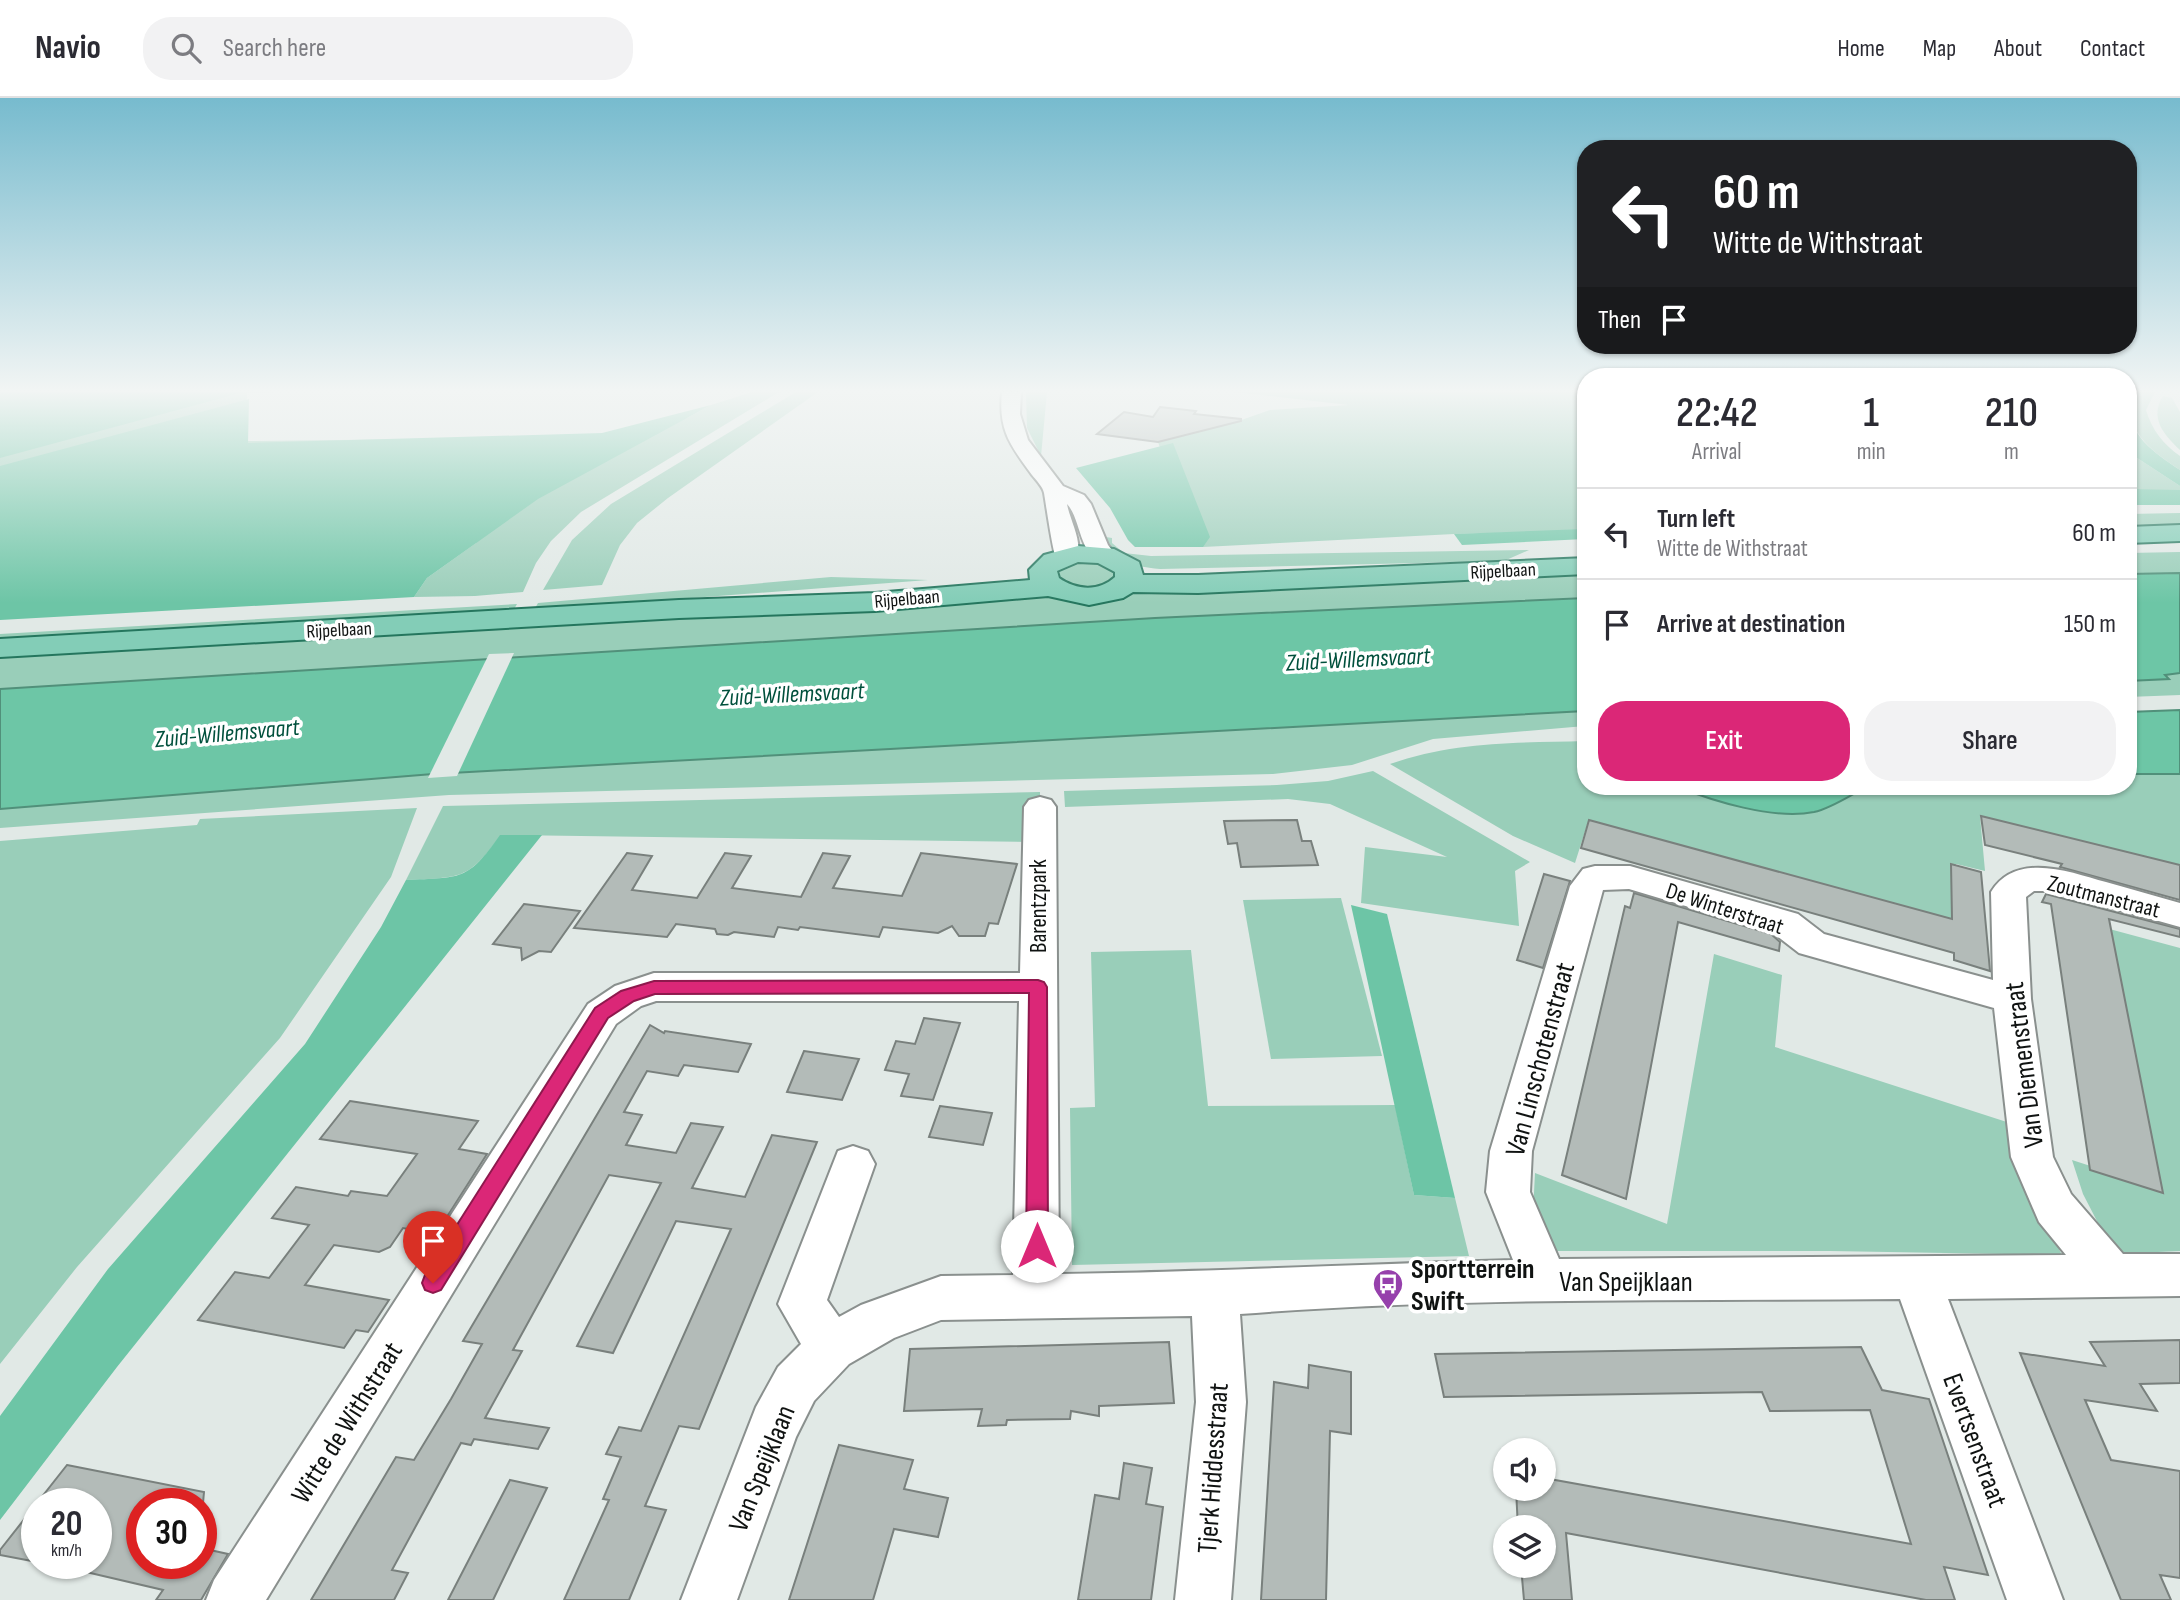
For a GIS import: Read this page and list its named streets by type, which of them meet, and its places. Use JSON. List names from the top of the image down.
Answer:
{
  "streets": {
    "main road": ["Rijpelbaan"],
    "street": [
      "Zoutmanstraat",
      "Barentzpark",
      "De Winterstraat",
      "Van Linschotenstraat",
      "Van Diemenstraat",
      "Van Speijklaan",
      "Witte de Withstraat",
      "Evertsenstraat",
      "Tjerk Hiddesstraat"
    ]
  },
  "crossings": [
    ["Zoutmanstraat", "Van Diemenstraat"],
    ["Barentzpark", "Van Speijklaan"],
    ["Barentzpark", "Witte de Withstraat"],
    ["De Winterstraat", "Van Linschotenstraat"],
    ["De Winterstraat", "Van Diemenstraat"],
    ["Van Linschotenstraat", "Van Speijklaan"],
    ["Van Diemenstraat", "Van Speijklaan"],
    ["Van Speijklaan", "Evertsenstraat"],
    ["Van Speijklaan", "Tjerk Hiddesstraat"]
  ],
  "water": ["Zuid-Willemsvaart"],
  "places": {
    "bus stop": ["Sportterrein Swift"]
  },
  "page": {
    "header": "Navio",
    "search": "Search here",
    "nav": [
      "Home",
      "Map",
      "About",
      "Contact"
    ],
    "turn": ["60 m", "Witte de Withstraat"],
    "then": "Then",
    "eta": [
      "22:42",
      "Arrival",
      "1",
      "min",
      "210",
      "m"
    ],
    "list": [
      {
        "name": "Turn left",
        "note": "Witte de Withstraat",
        "value": "60 m"
      },
      {
        "name": "Arrive at destination",
        "value": "150 m"
      }
    ],
    "buttons": ["Exit", "Share"],
    "speed": "20 km/h",
    "limit": "30"
  }
}
